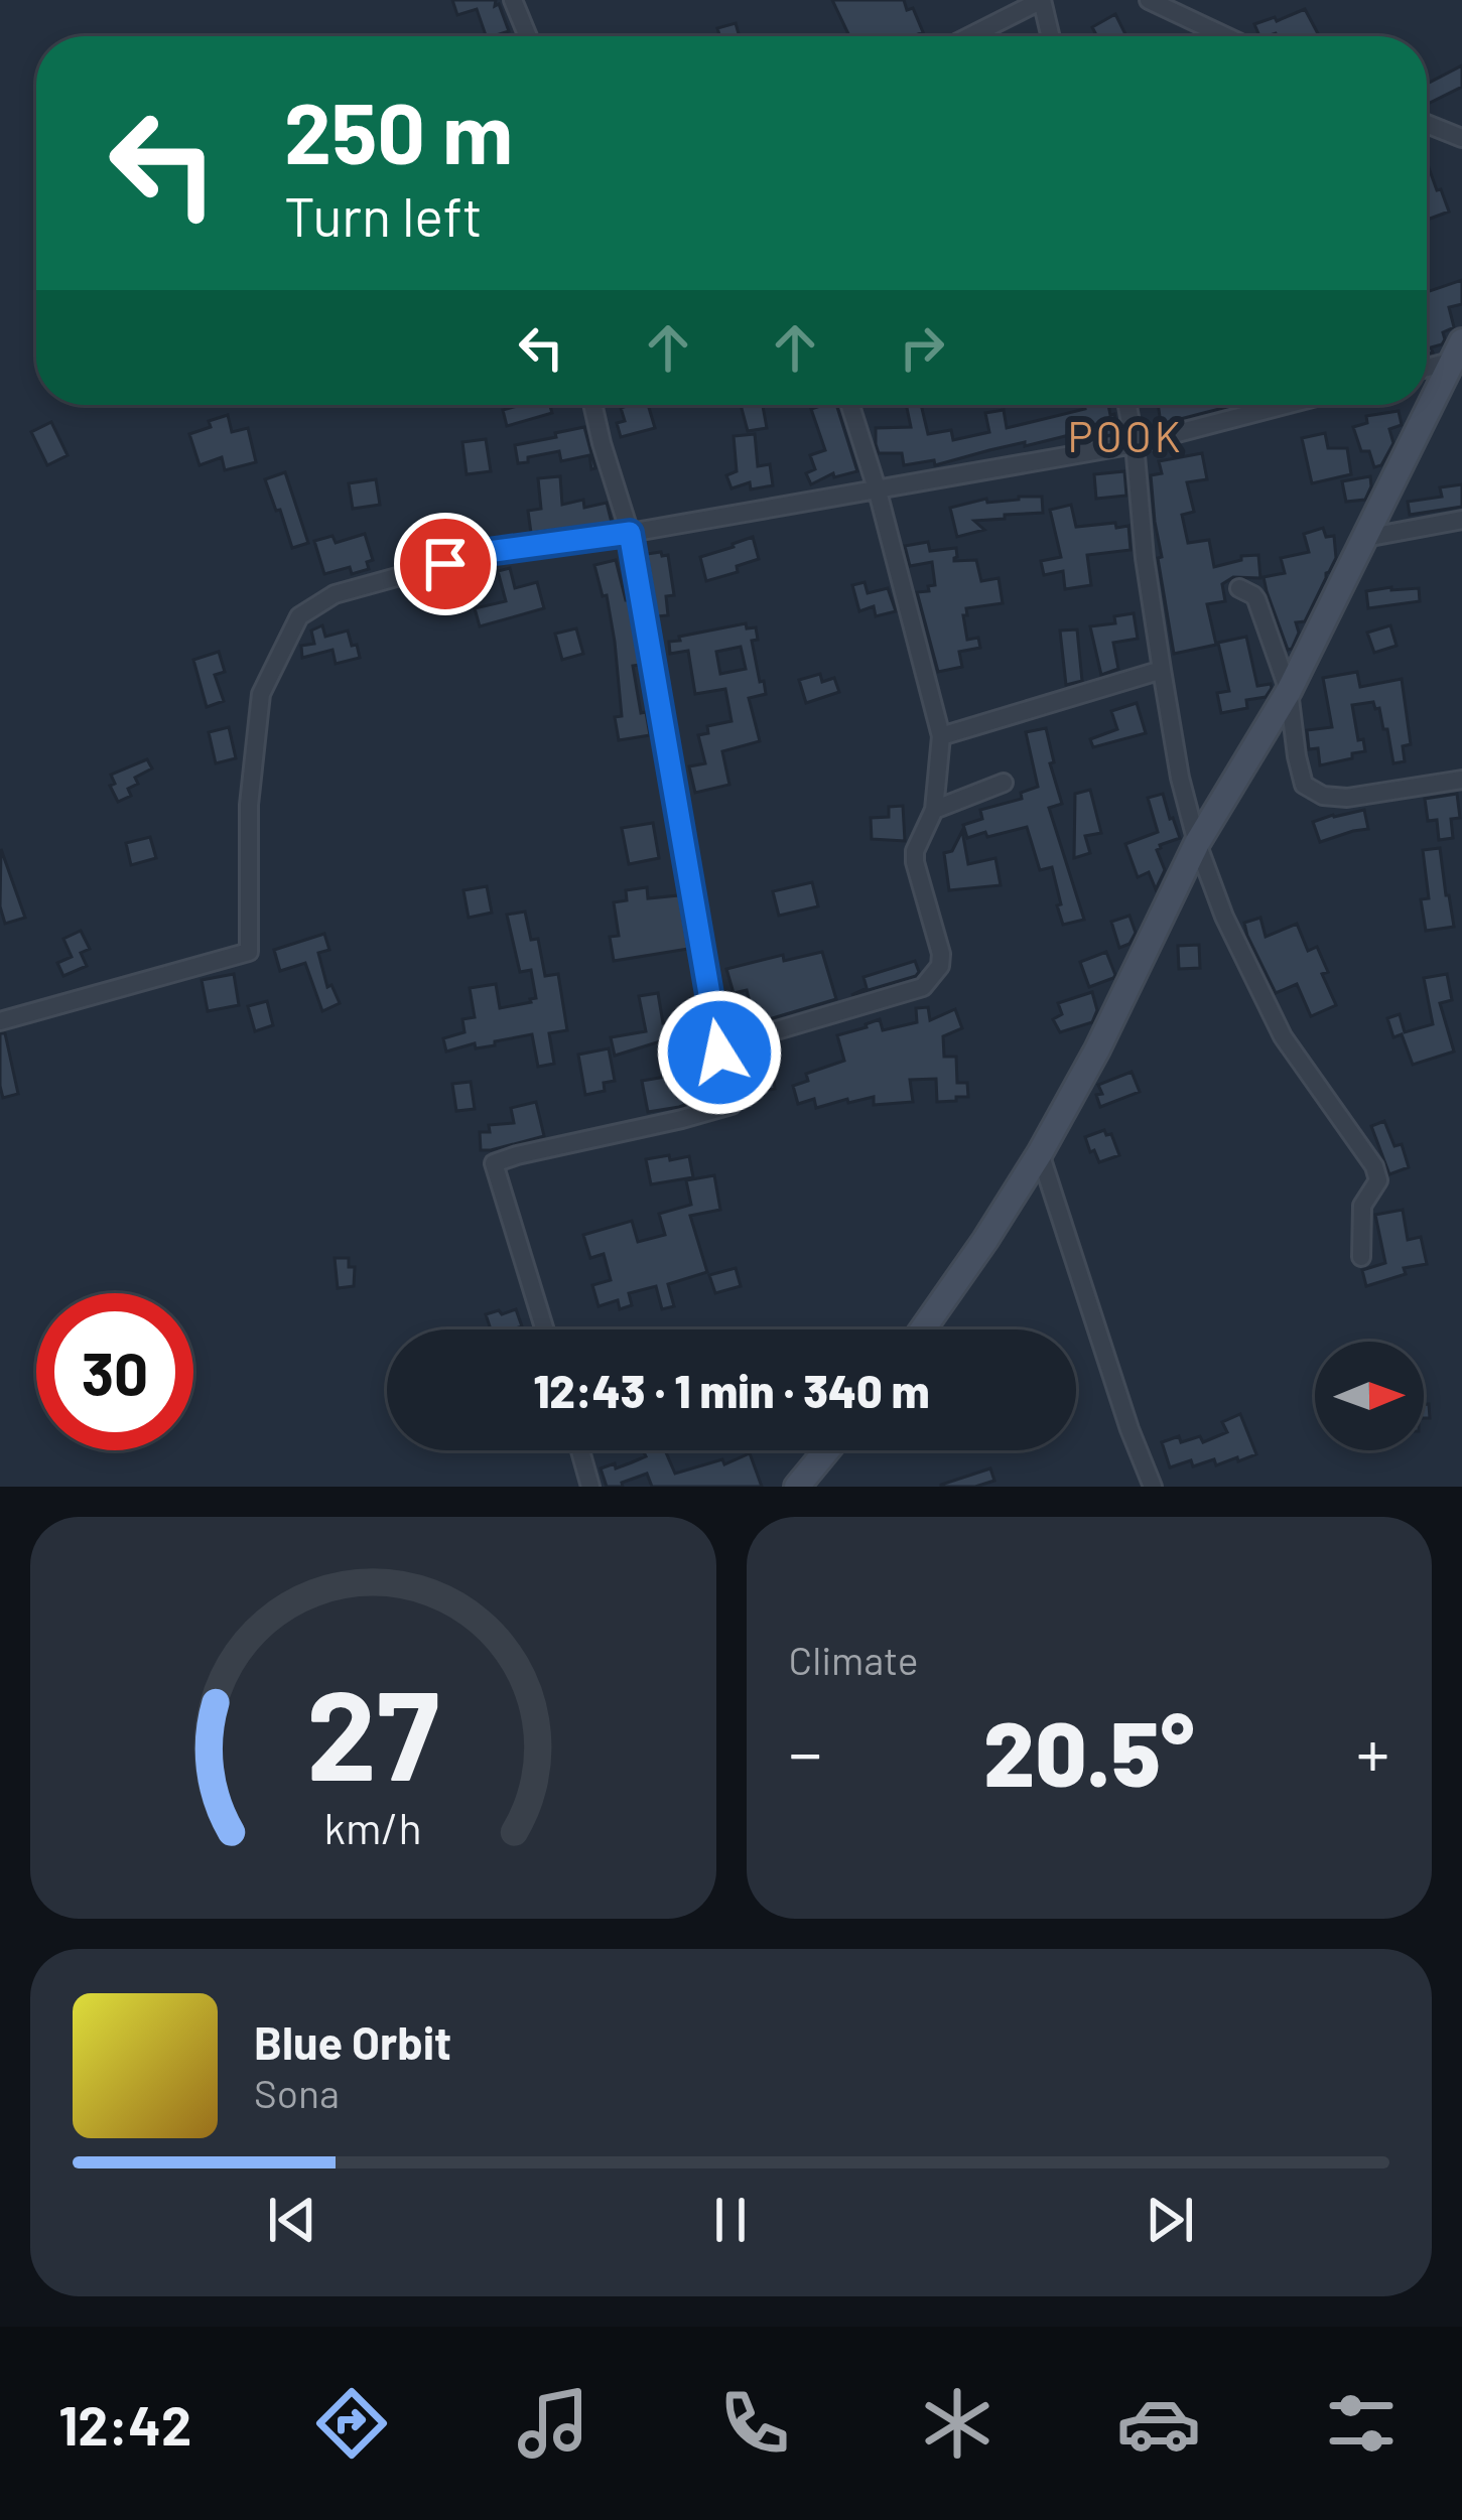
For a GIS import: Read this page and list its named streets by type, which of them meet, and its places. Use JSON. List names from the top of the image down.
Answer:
{
  "districts": ["POOK"],
  "north": "right",
  "page": {
    "turn": ["250 m", "Turn left"],
    "limit": "30",
    "trip": "12:43 · 1 min · 340 m",
    "tile": "Climate",
    "heat": ["−", "20.5°", "+"],
    "song": ["Blue Orbit", "Sona"],
    "tabs": "12:42",
    "gauge": ["27", "km/h"]
  }
}
